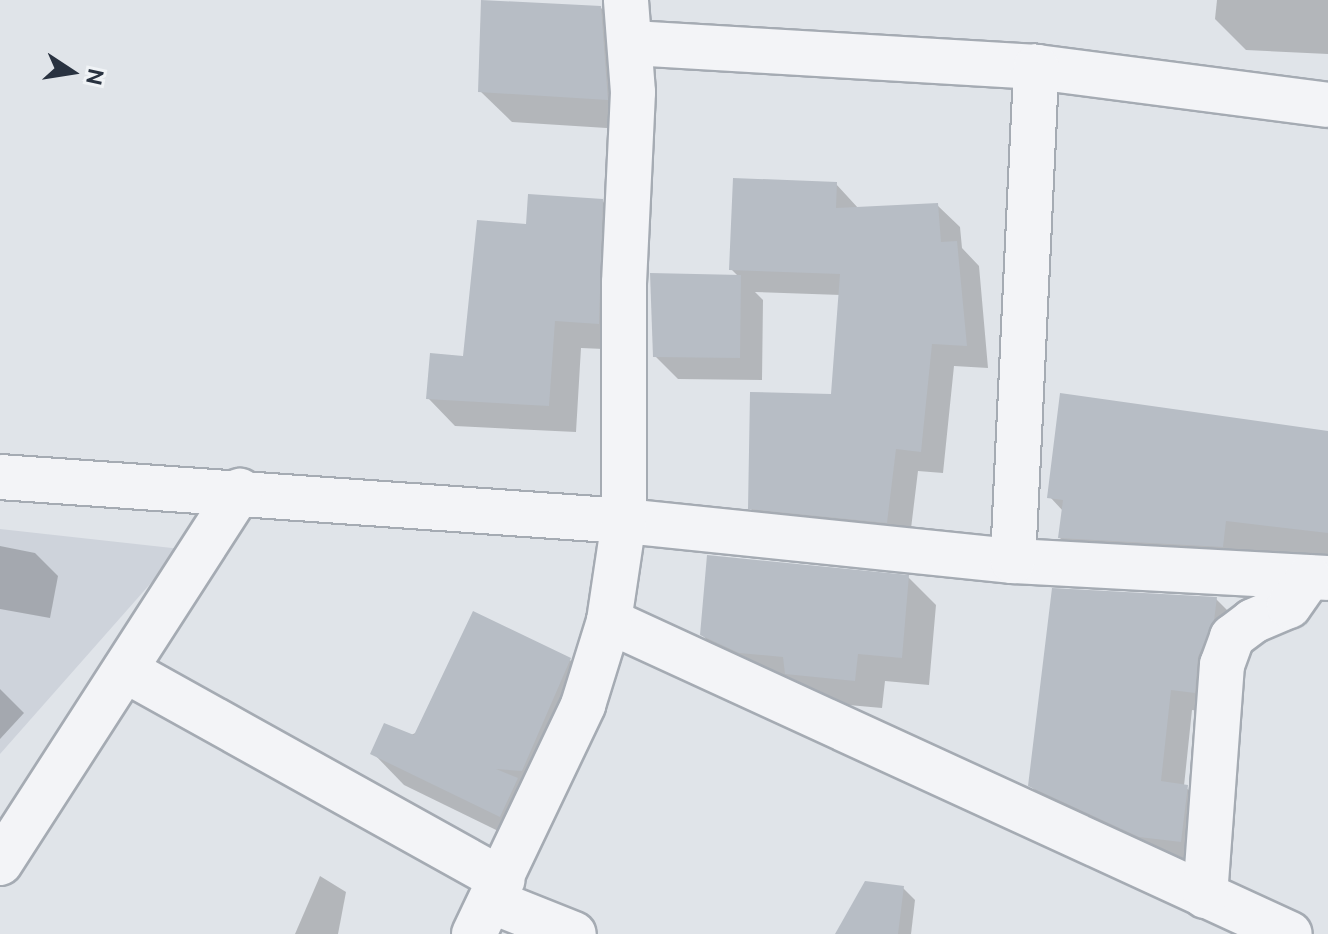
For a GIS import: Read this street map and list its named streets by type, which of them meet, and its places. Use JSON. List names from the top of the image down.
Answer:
{
  "north": "right"
}
